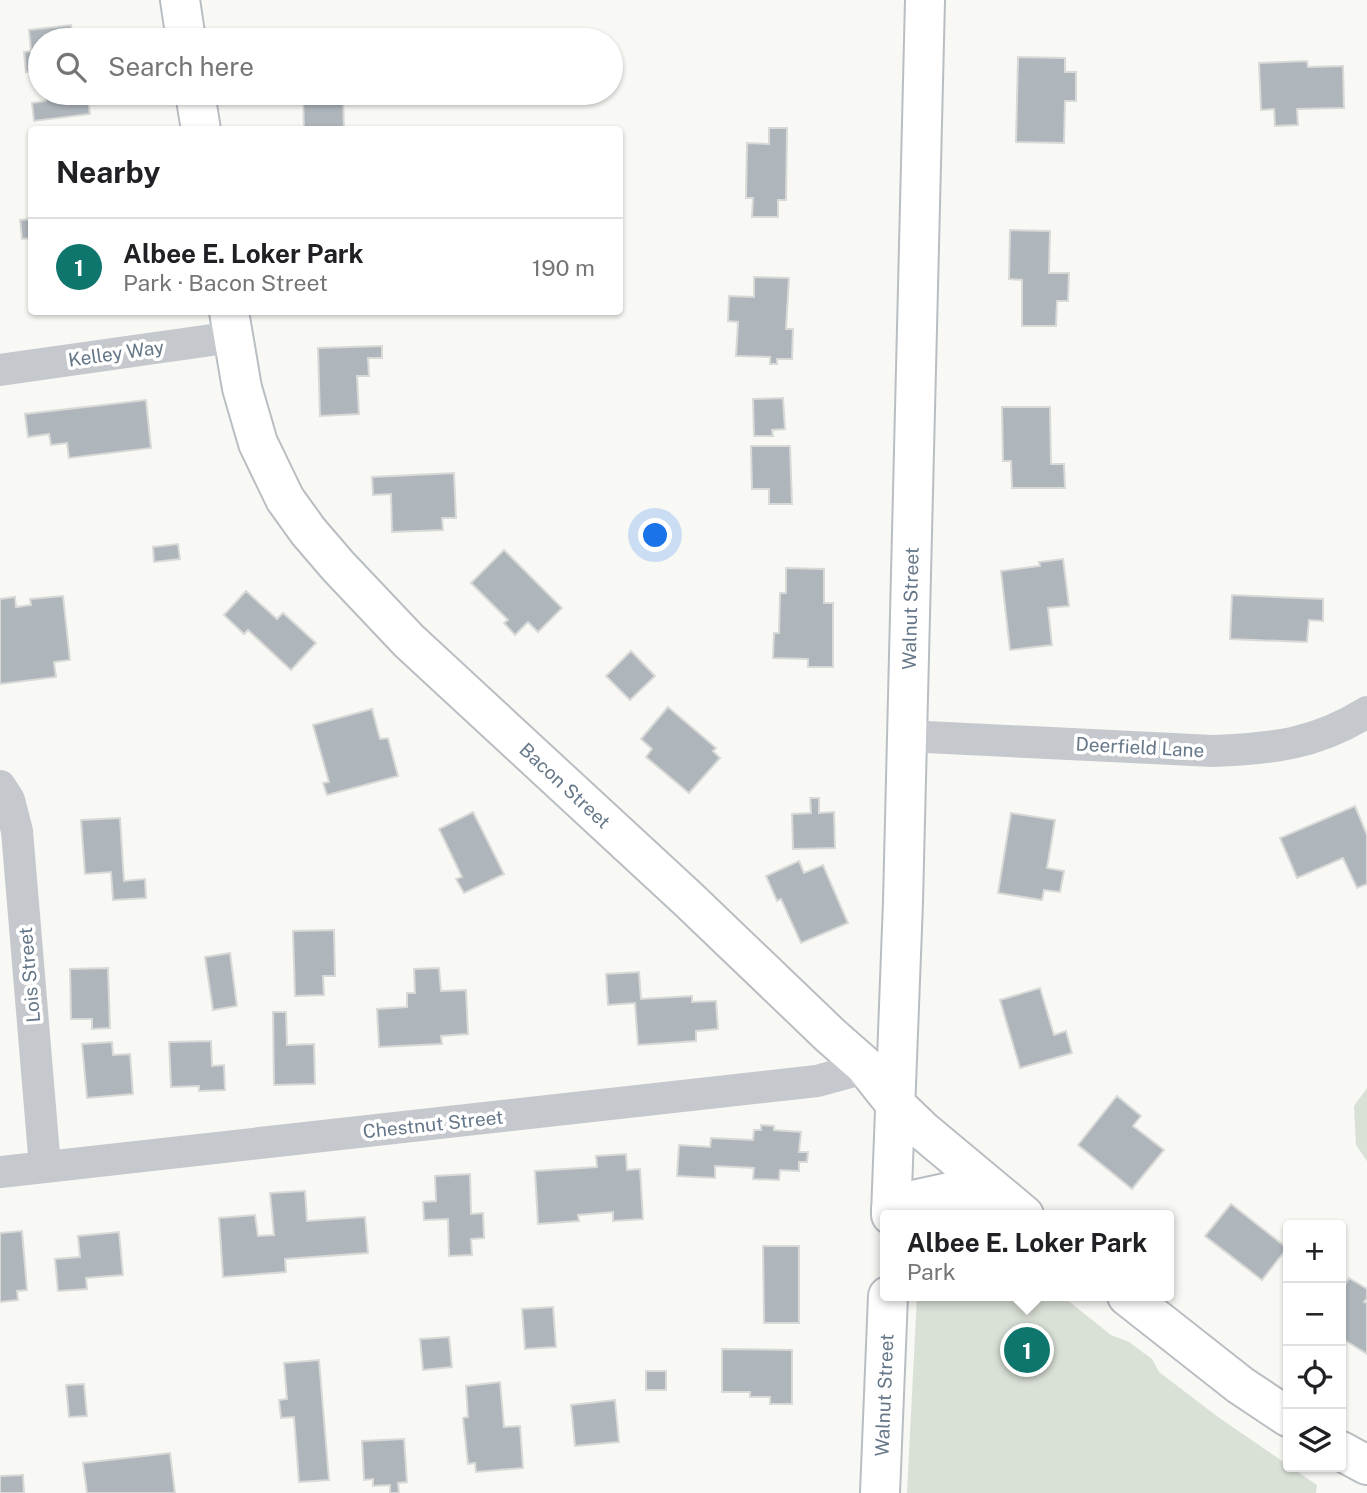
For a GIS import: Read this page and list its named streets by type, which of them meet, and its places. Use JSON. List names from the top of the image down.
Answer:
{
  "streets": {
    "street": [
      "Kelley Way",
      "Walnut Street",
      "Deerfield Lane",
      "Bacon Street",
      "Lois Street",
      "Chestnut Street"
    ]
  },
  "crossings": [
    ["Kelley Way", "Bacon Street"],
    ["Walnut Street", "Deerfield Lane"],
    ["Walnut Street", "Bacon Street"],
    ["Bacon Street", "Chestnut Street"],
    ["Lois Street", "Chestnut Street"]
  ],
  "page": {
    "search": "Search here",
    "heading": "Nearby",
    "list": [
      {
        "mark": "1",
        "name": "Albee E. Loker Park",
        "note": "Park · Bacon Street",
        "value": "190 m"
      }
    ],
    "popup": ["Albee E. Loker Park", "Park"],
    "map_buttons": ["+", "−"],
    "pins": "1"
  }
}
